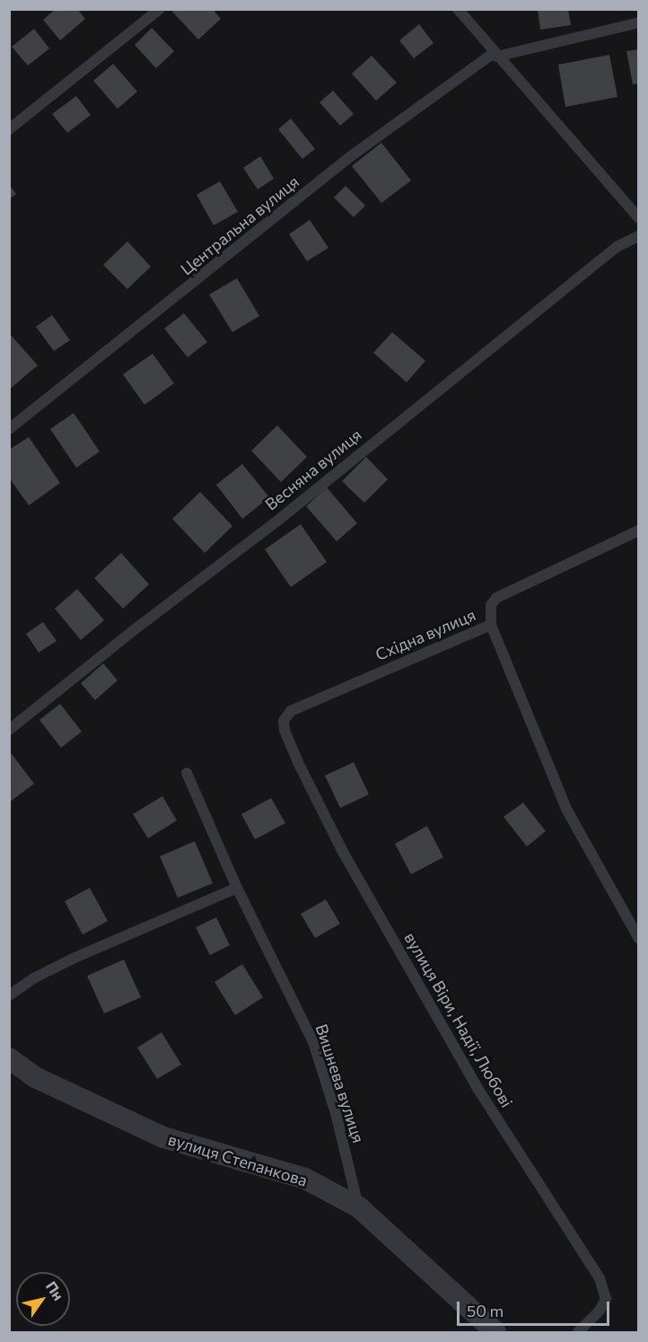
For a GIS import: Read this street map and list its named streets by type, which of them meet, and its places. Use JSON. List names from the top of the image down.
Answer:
{
  "streets": {
    "street": ["вулиця Степанкова"],
    "lane": [
      "Центральна вулиця",
      "Весняна вулиця",
      "Східна вулиця",
      "вулиця Віри, Надії, Любові",
      "Вишнева вулиця"
    ]
  },
  "crossings": [
    ["Східна вулиця", "вулиця Віри, Надії, Любові"],
    ["Вишнева вулиця", "вулиця Степанкова"]
  ],
  "scale_bar": "50 m",
  "north": "top right"
}
